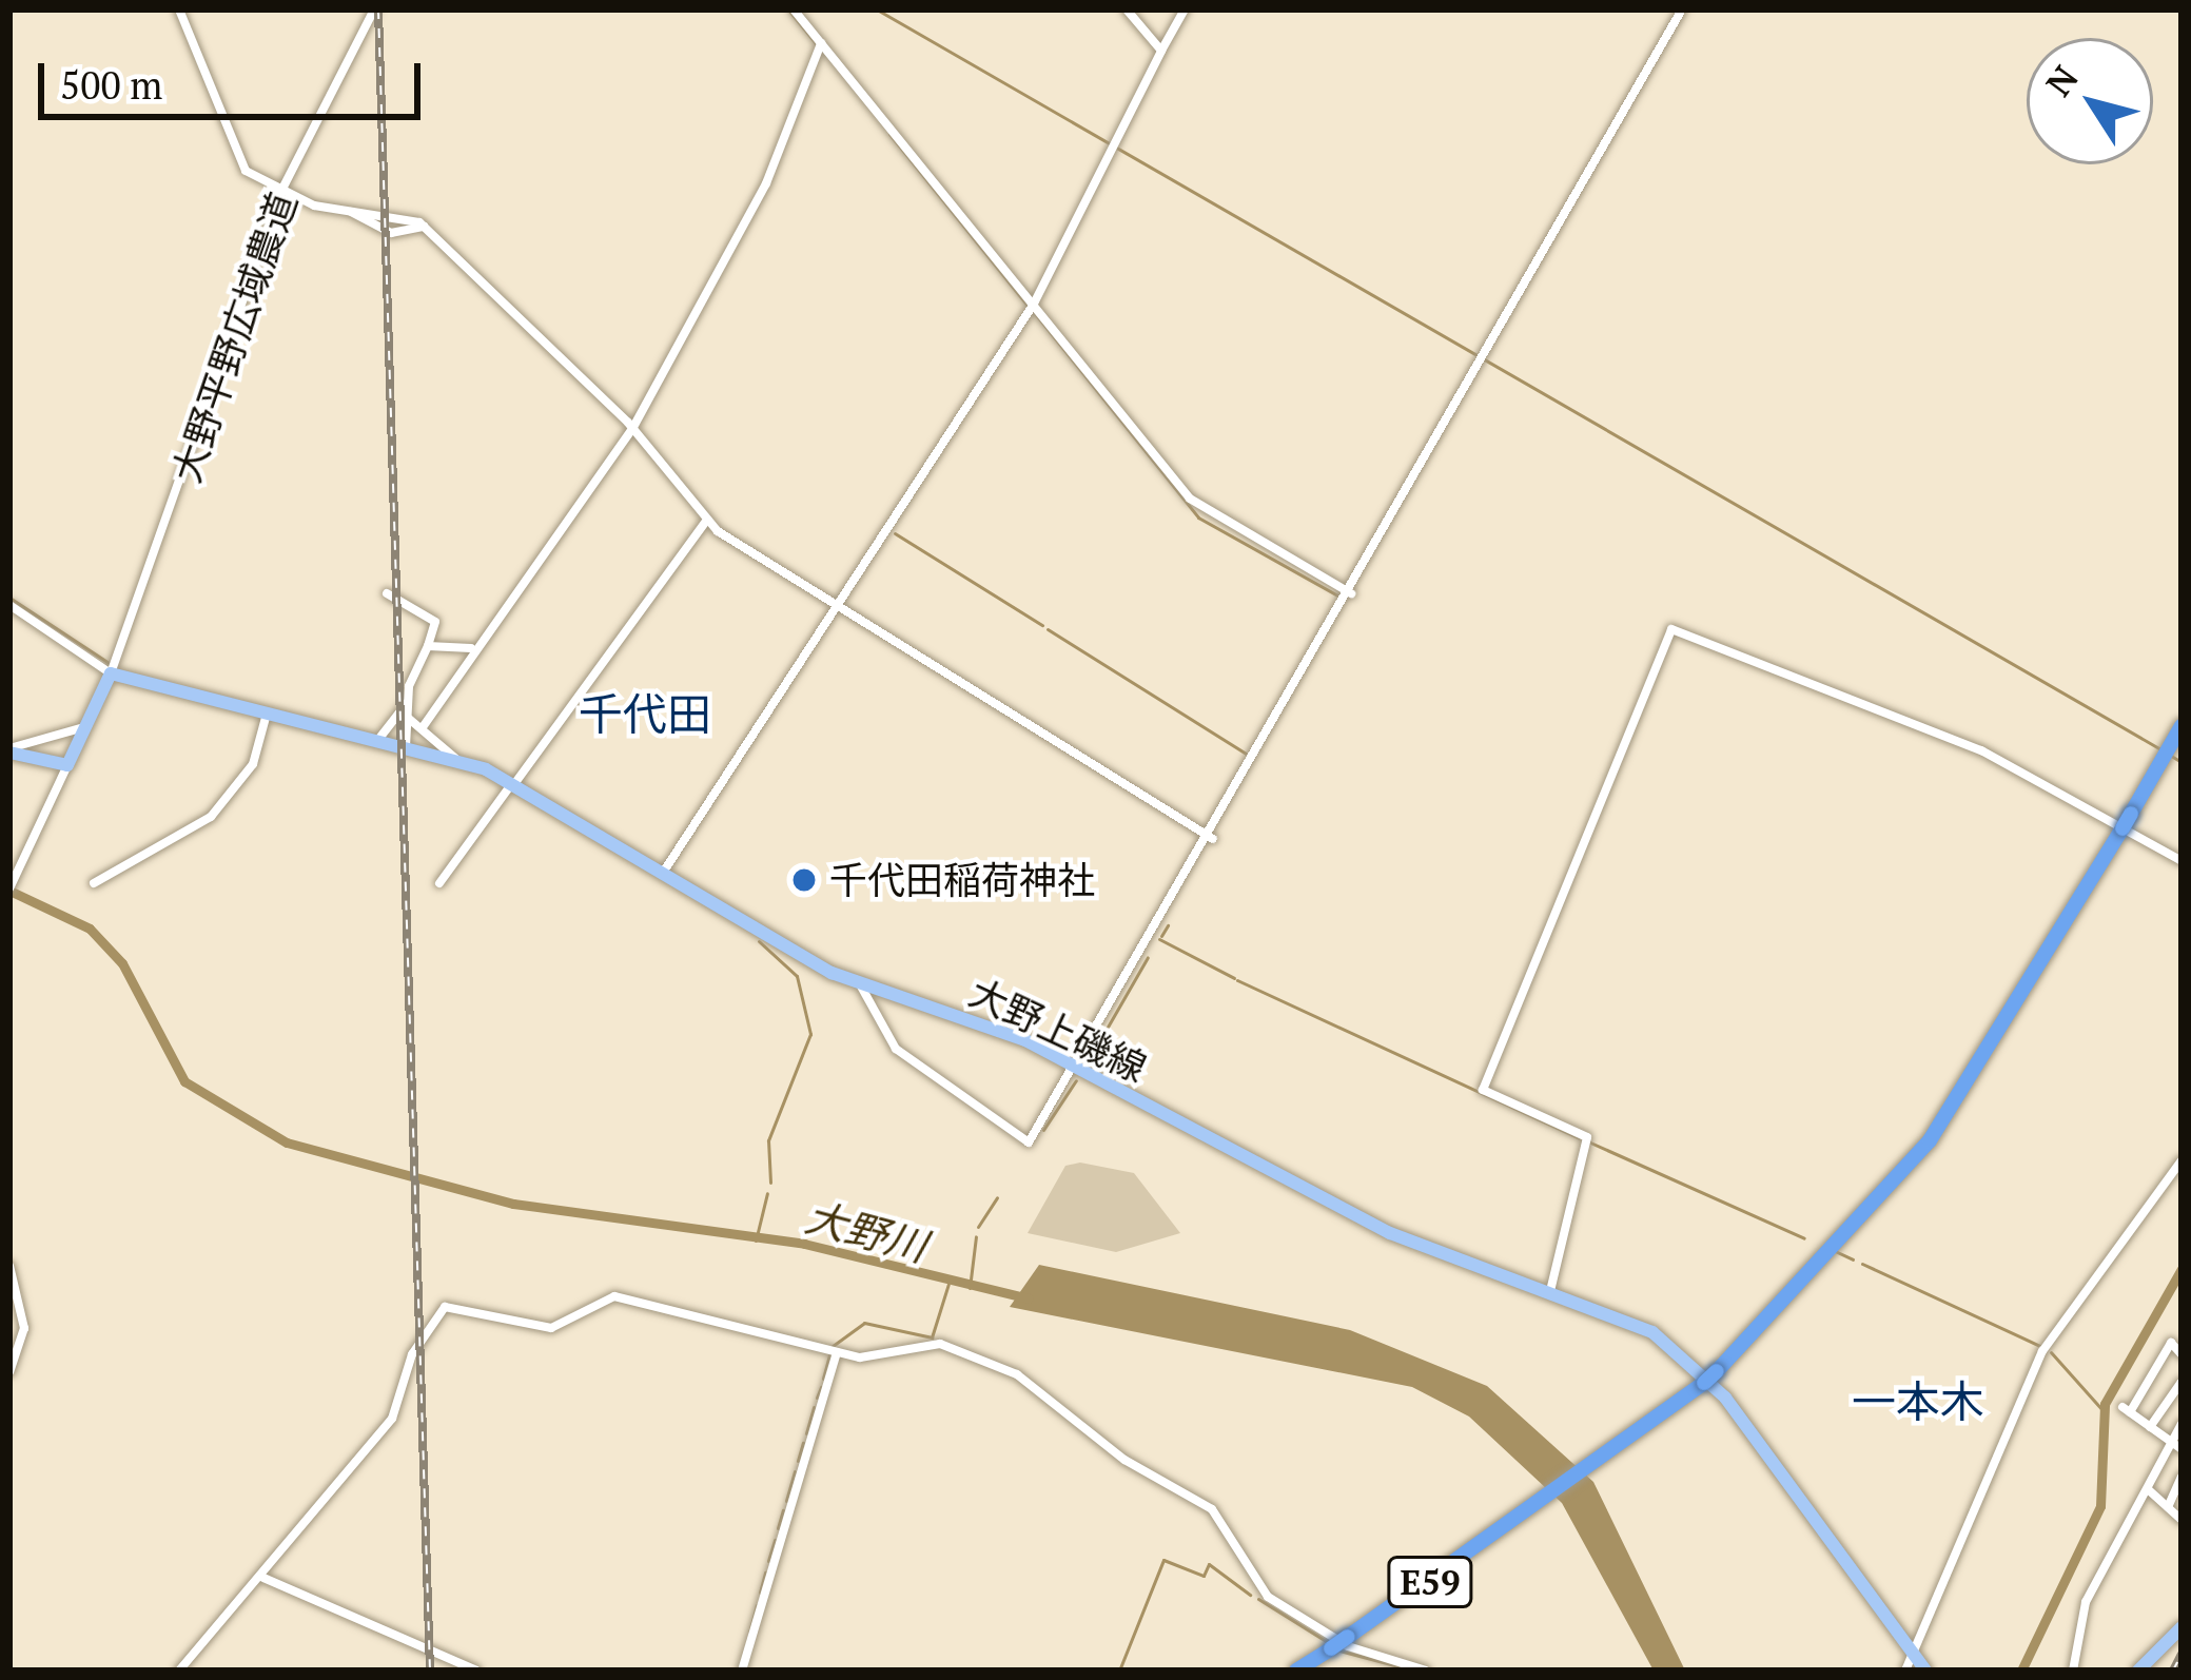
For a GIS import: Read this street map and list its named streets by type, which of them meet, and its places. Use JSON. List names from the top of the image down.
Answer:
{
  "streets": {
    "highway": ["E59"],
    "main road": ["大野上磯線"],
    "street": ["大野平野広域農道"]
  },
  "crossings": [
    ["大野平野広域農道", "大野上磯線"]
  ],
  "districts": ["千代田", "一本木"],
  "water": ["大野川"],
  "places": ["千代田稲荷神社"],
  "scale_bar": "500 m",
  "north": "top left"
}
